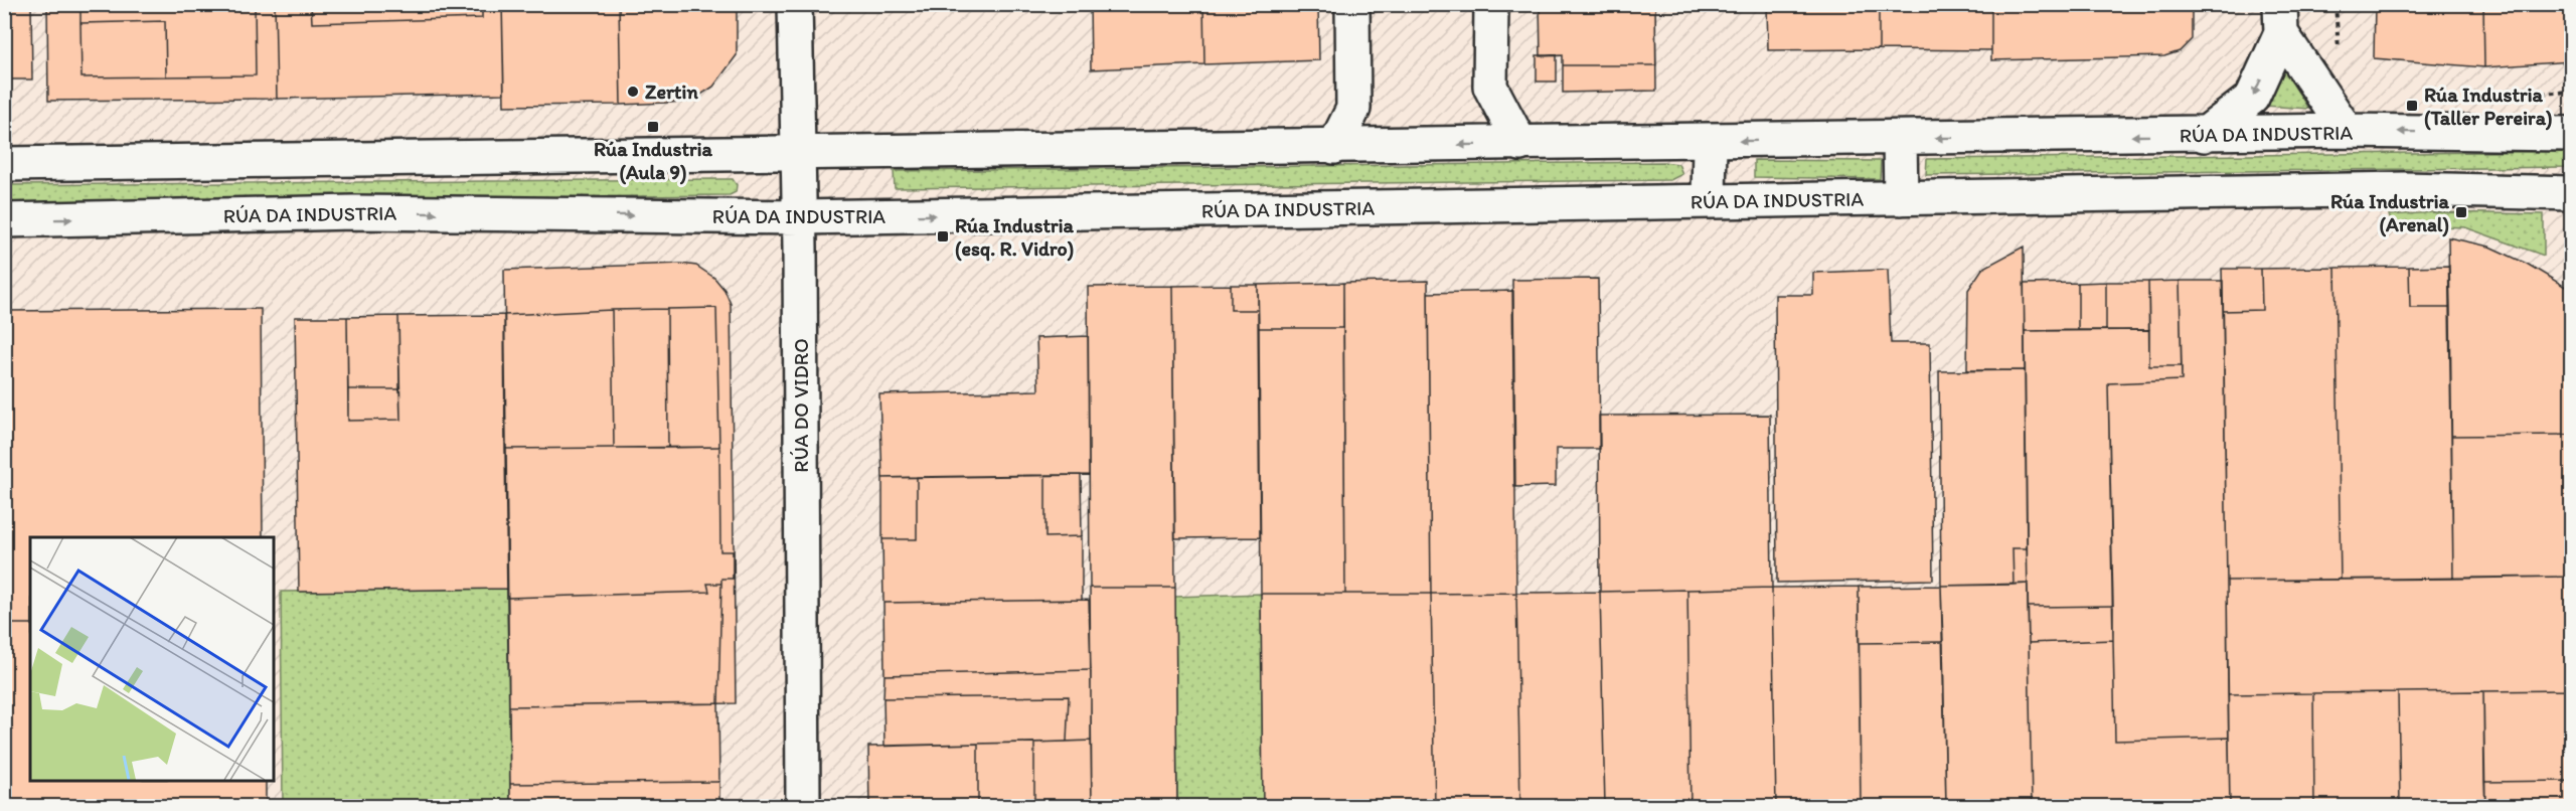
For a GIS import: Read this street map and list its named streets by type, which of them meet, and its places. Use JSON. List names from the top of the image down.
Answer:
{
  "streets": {
    "street": ["RÚA DA INDUSTRIA", "RÚA DO VIDRO"]
  },
  "crossings": [
    ["RÚA DA INDUSTRIA", "RÚA DO VIDRO"]
  ],
  "places": {
    "other": ["Zertin"],
    "transit": [
      "Rúa Industria (Taller Pereira)",
      "Rúa Industria (Aula 9)",
      "Rúa Industria (Arenal)",
      "Rúa Industria (esq. R. Vidro)"
    ]
  }
}
